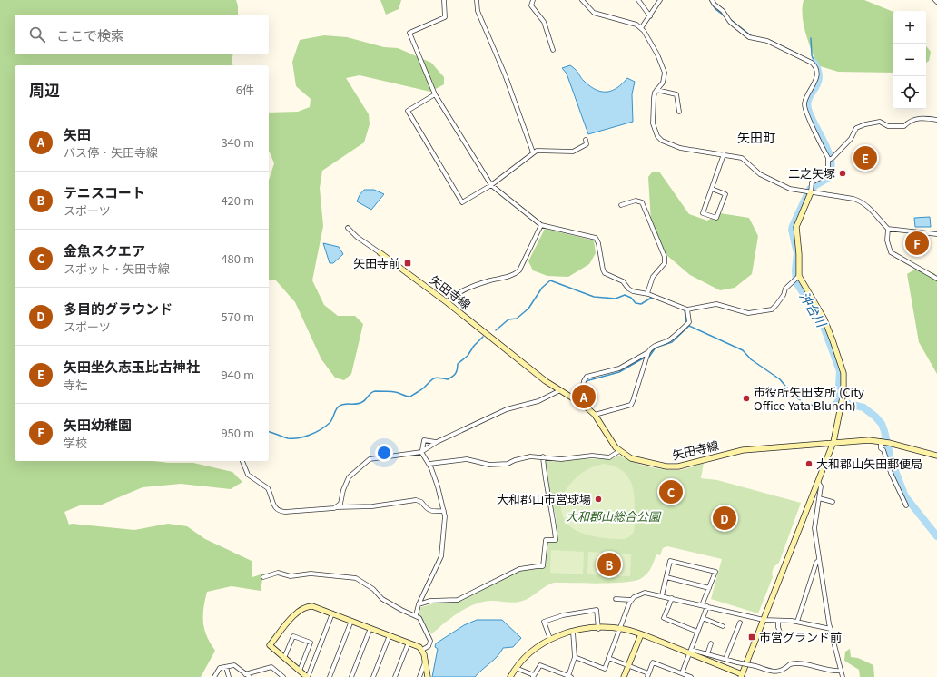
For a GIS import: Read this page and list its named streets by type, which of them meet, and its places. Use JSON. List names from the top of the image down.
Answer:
{
  "streets": {
    "street": ["矢田寺線"]
  },
  "districts": ["矢田町"],
  "water": ["沖台川"],
  "parks": ["大和郡山総合公園"],
  "places": {
    "other": [
      "二之矢塚",
      "市役所矢田支所 (City Office Yata Blunch)",
      "大和郡山矢田郵便局",
      "大和郡山市営球場"
    ],
    "transit": ["矢田寺前", "市営グランド前"]
  },
  "page": {
    "map_buttons": ["+", "−"],
    "search": "ここで検索",
    "heading": ["周辺", "6件"],
    "list": [
      {
        "mark": "A",
        "name": "矢田",
        "note": "バス停 · 矢田寺線",
        "value": "340 m"
      },
      {
        "mark": "B",
        "name": "テニスコート",
        "note": "スポーツ",
        "value": "420 m"
      },
      {
        "mark": "C",
        "name": "金魚スクエア",
        "note": "スポット · 矢田寺線",
        "value": "480 m"
      },
      {
        "mark": "D",
        "name": "多目的グラウンド",
        "note": "スポーツ",
        "value": "570 m"
      },
      {
        "mark": "E",
        "name": "矢田坐久志玉比古神社",
        "note": "寺社",
        "value": "940 m"
      },
      {
        "mark": "F",
        "name": "矢田幼稚園",
        "note": "学校",
        "value": "950 m"
      }
    ],
    "pins": [
      "E",
      "F",
      "A",
      "C",
      "D",
      "B"
    ]
  }
}
